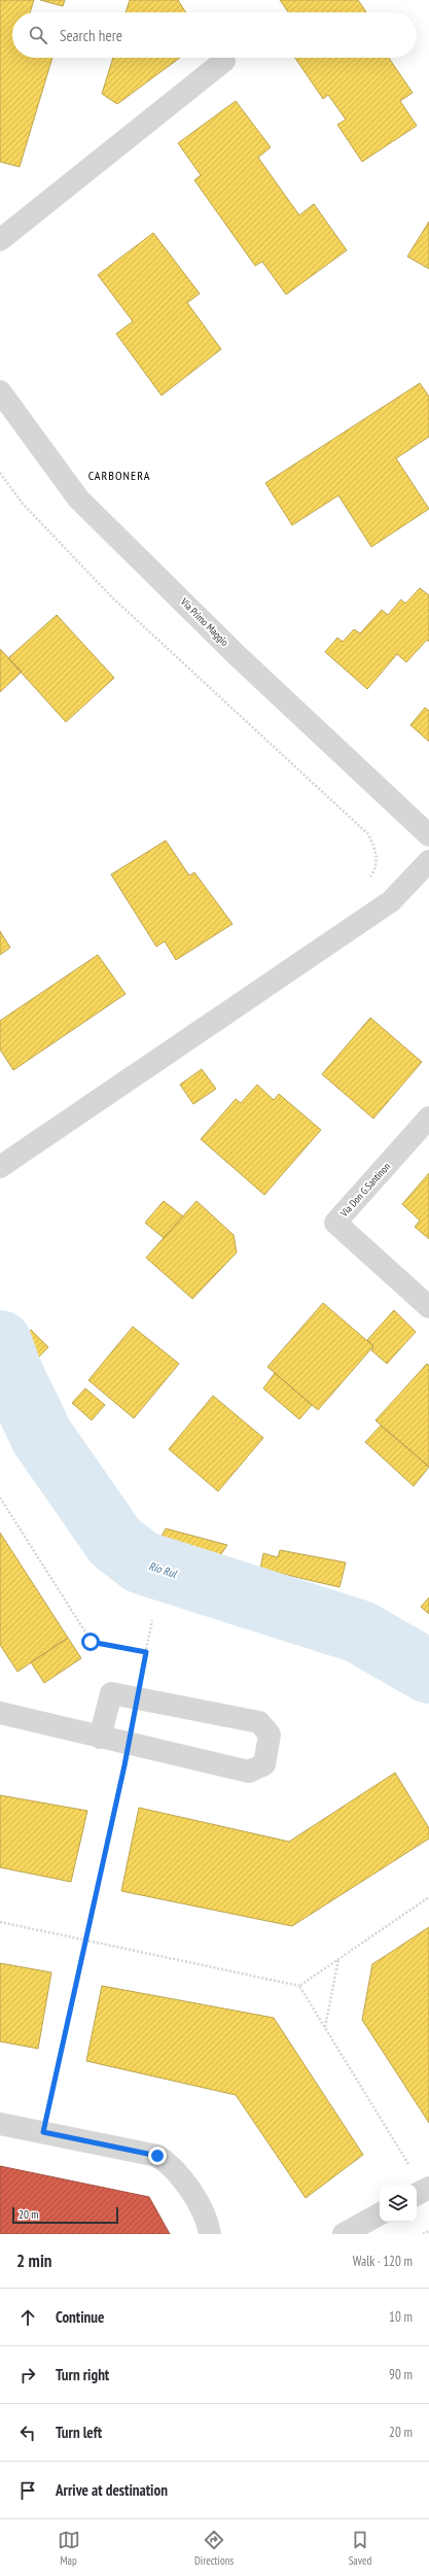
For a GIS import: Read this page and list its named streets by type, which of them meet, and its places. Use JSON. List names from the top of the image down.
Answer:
{
  "streets": {
    "street": ["Via Primo Maggio", "Via Don G.Santinon"]
  },
  "districts": ["CARBONERA"],
  "water": ["Rio Rul"],
  "scale_bar": "20 m",
  "page": {
    "search": "Search here",
    "scale": "20 m",
    "heading": ["2 min", "Walk · 120 m"],
    "list": [
      ["Continue", "10 m"],
      ["Turn right", "90 m"],
      ["Turn left", "20 m"],
      "Arrive at destination"
    ],
    "nav": ["Map", "Directions", "Saved"]
  }
}
